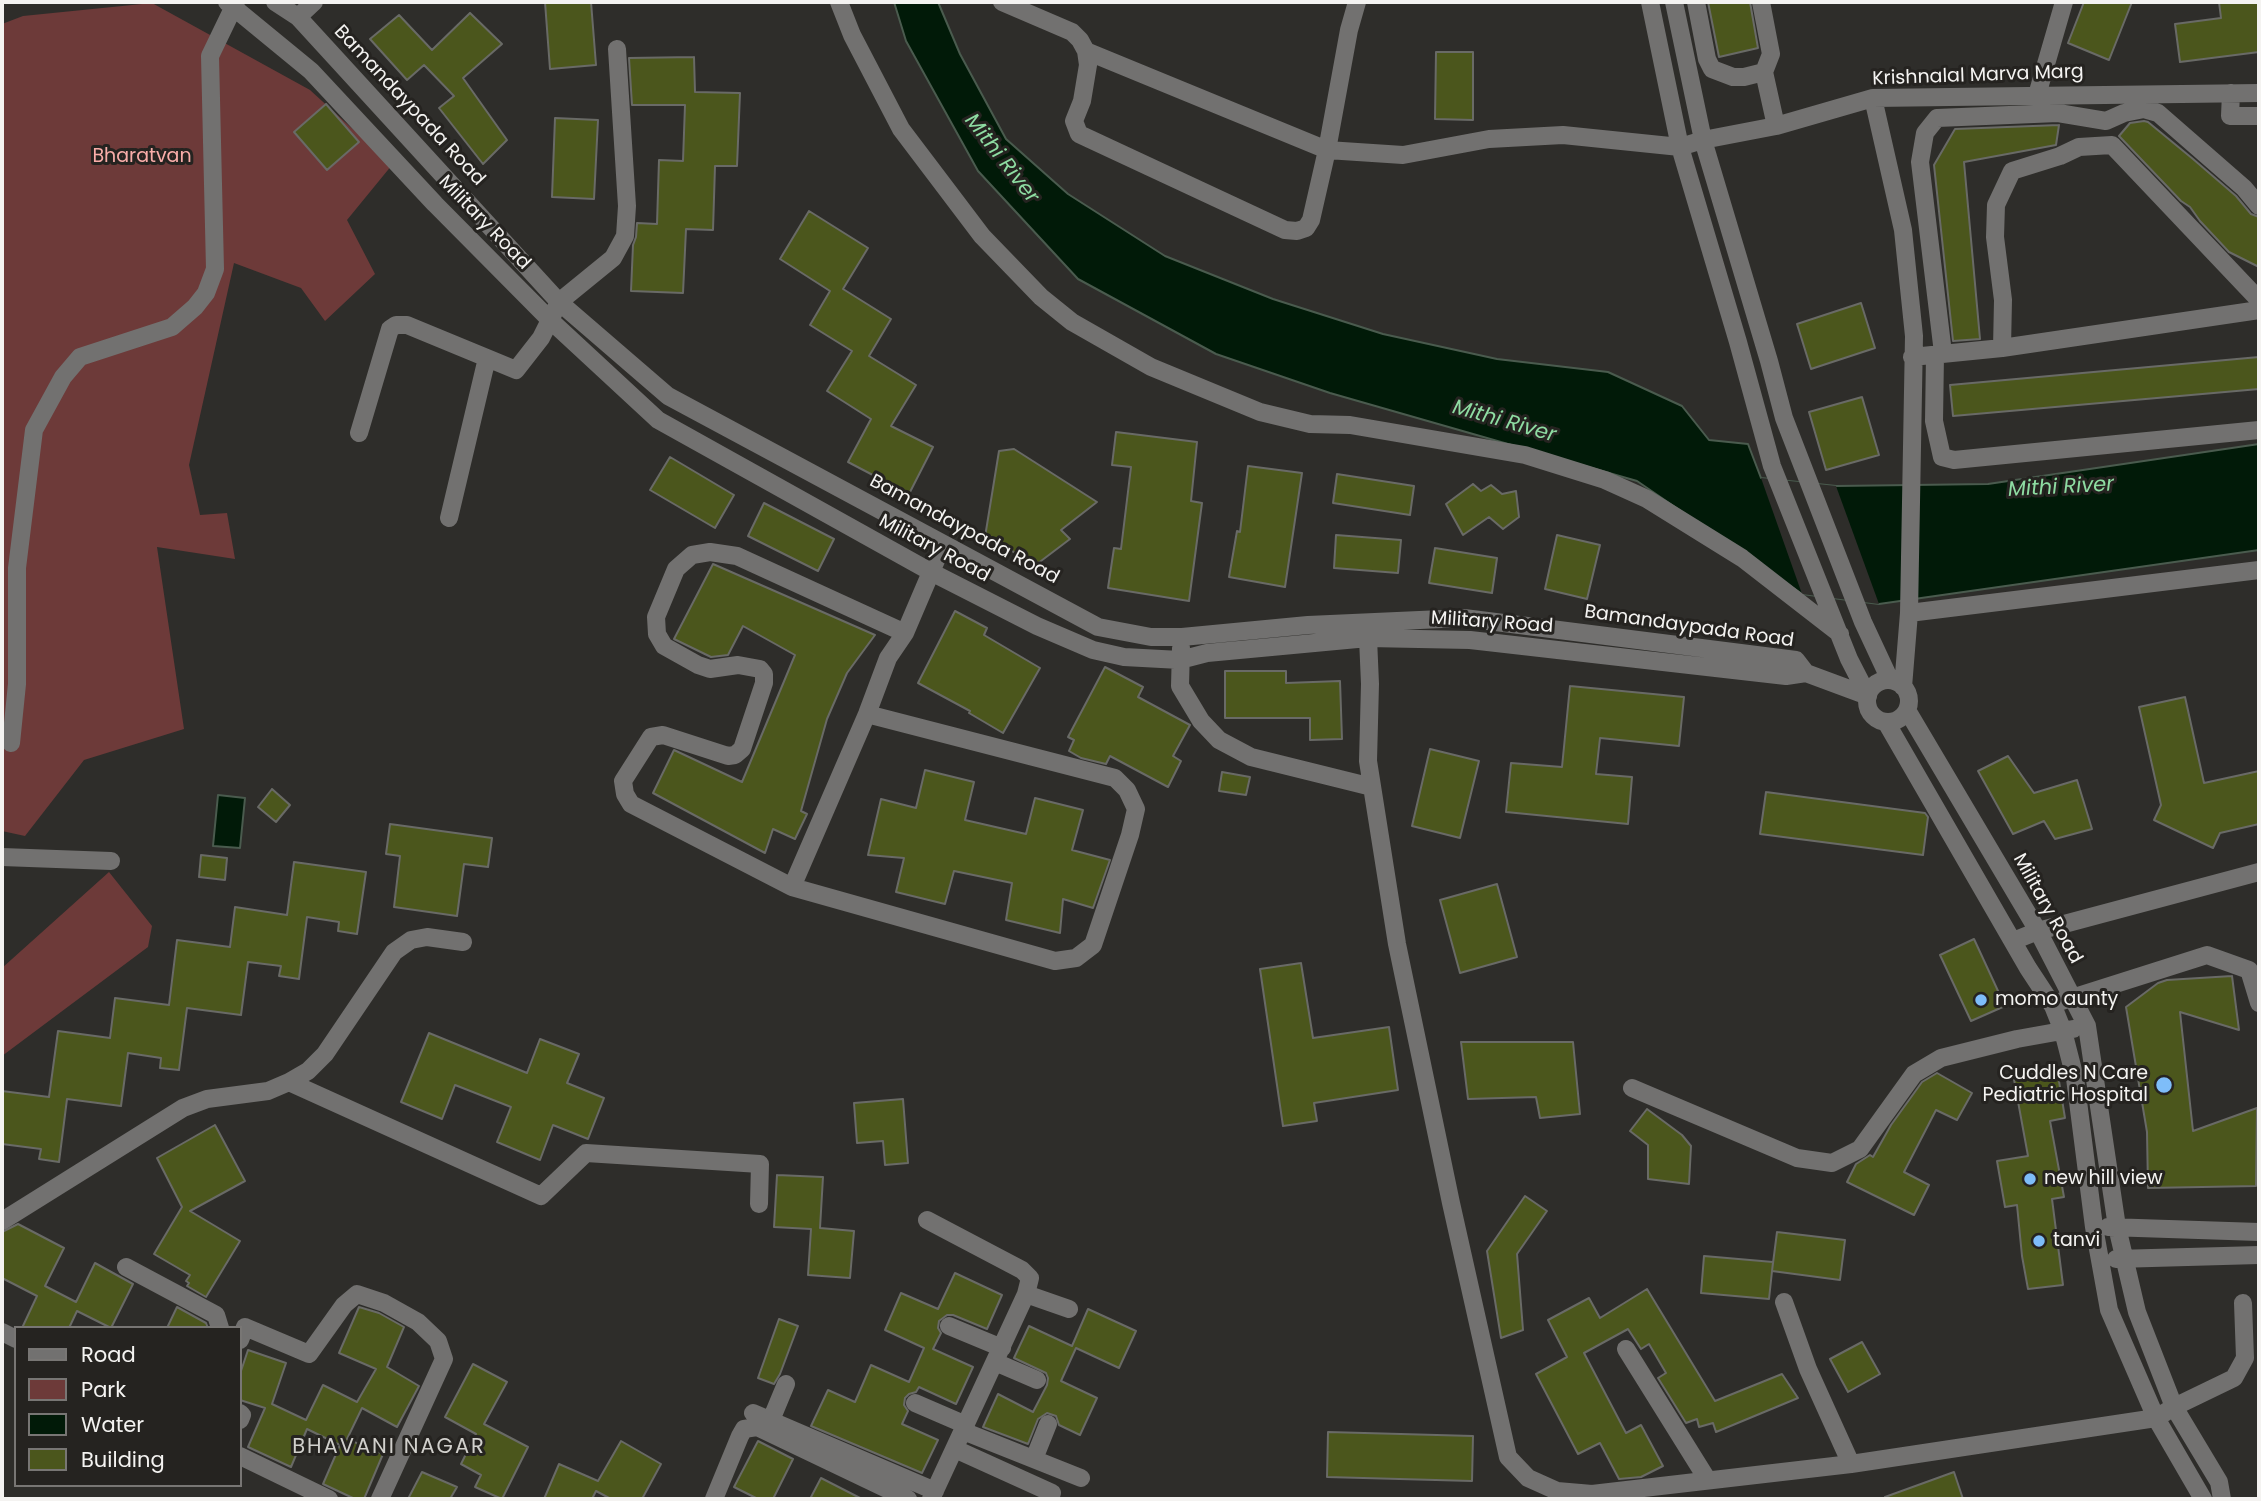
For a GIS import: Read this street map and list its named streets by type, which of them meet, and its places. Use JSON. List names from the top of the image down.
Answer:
{
  "streets": {
    "street": ["Krishnalal Marva Marg", "Bamandaypada Road", "Military Road"]
  },
  "crossings": [
    ["Bamandaypada Road", "Military Road"]
  ],
  "districts": ["BHAVANI NAGAR"],
  "water": ["Mithi River"],
  "parks": ["Bharatvan"],
  "places": [
    "momo aunty",
    "Cuddles N Care Pediatric Hospital",
    "new hill view",
    "tanvi"
  ],
  "legend": [
    "Road",
    "Park",
    "Water",
    "Building"
  ]
}
